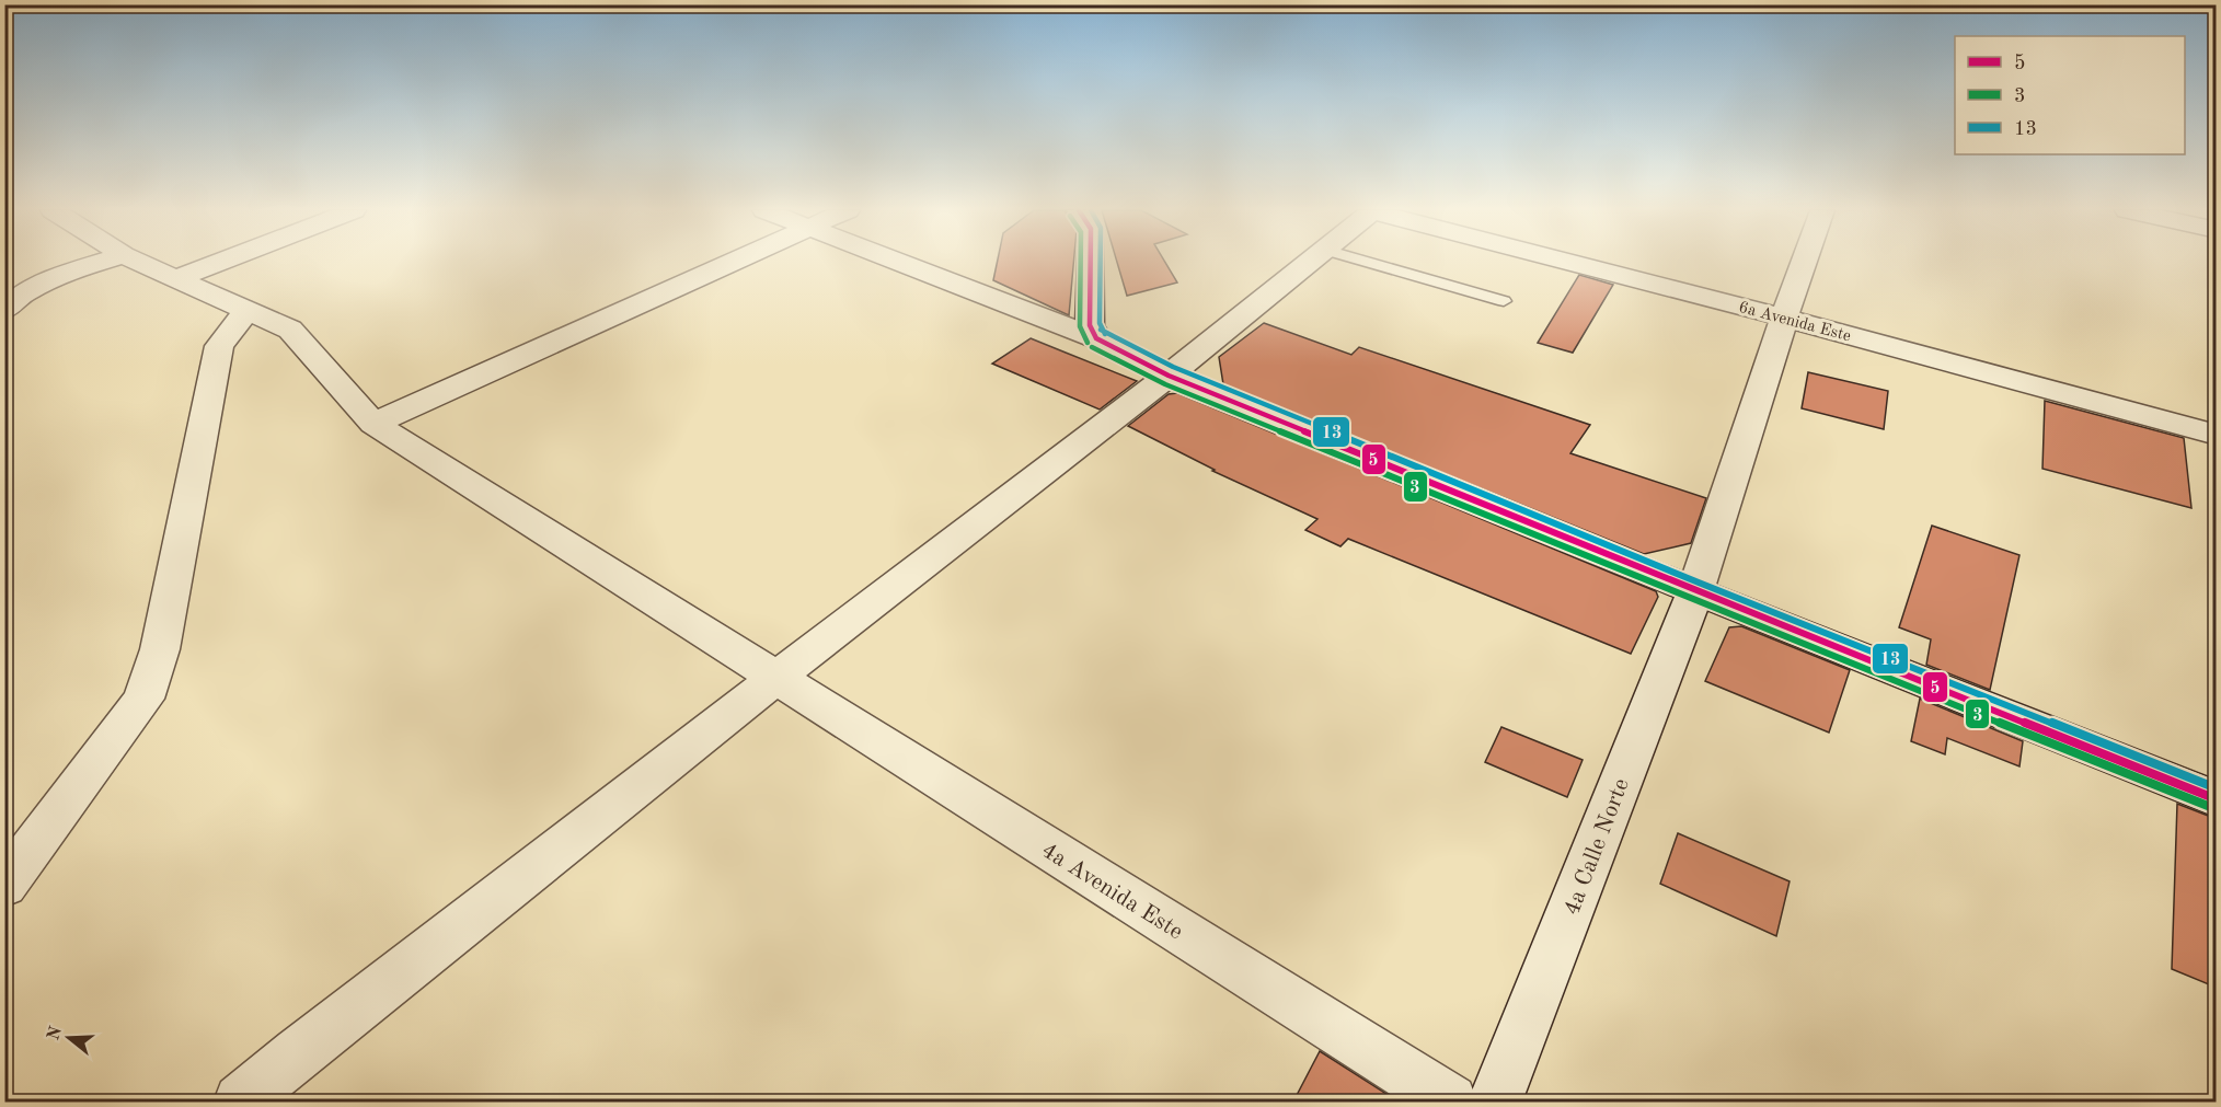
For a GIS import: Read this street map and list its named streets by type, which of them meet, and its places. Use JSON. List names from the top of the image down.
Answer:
{
  "streets": {
    "street": ["6a Avenida Este", "4a Calle Norte", "4a Avenida Este"]
  },
  "crossings": [
    ["6a Avenida Este", "4a Calle Norte"]
  ],
  "lines": ["transit line 5", "transit line 3", "transit line 13"],
  "legend": ["5", "3", "13"],
  "north": "left"
}
